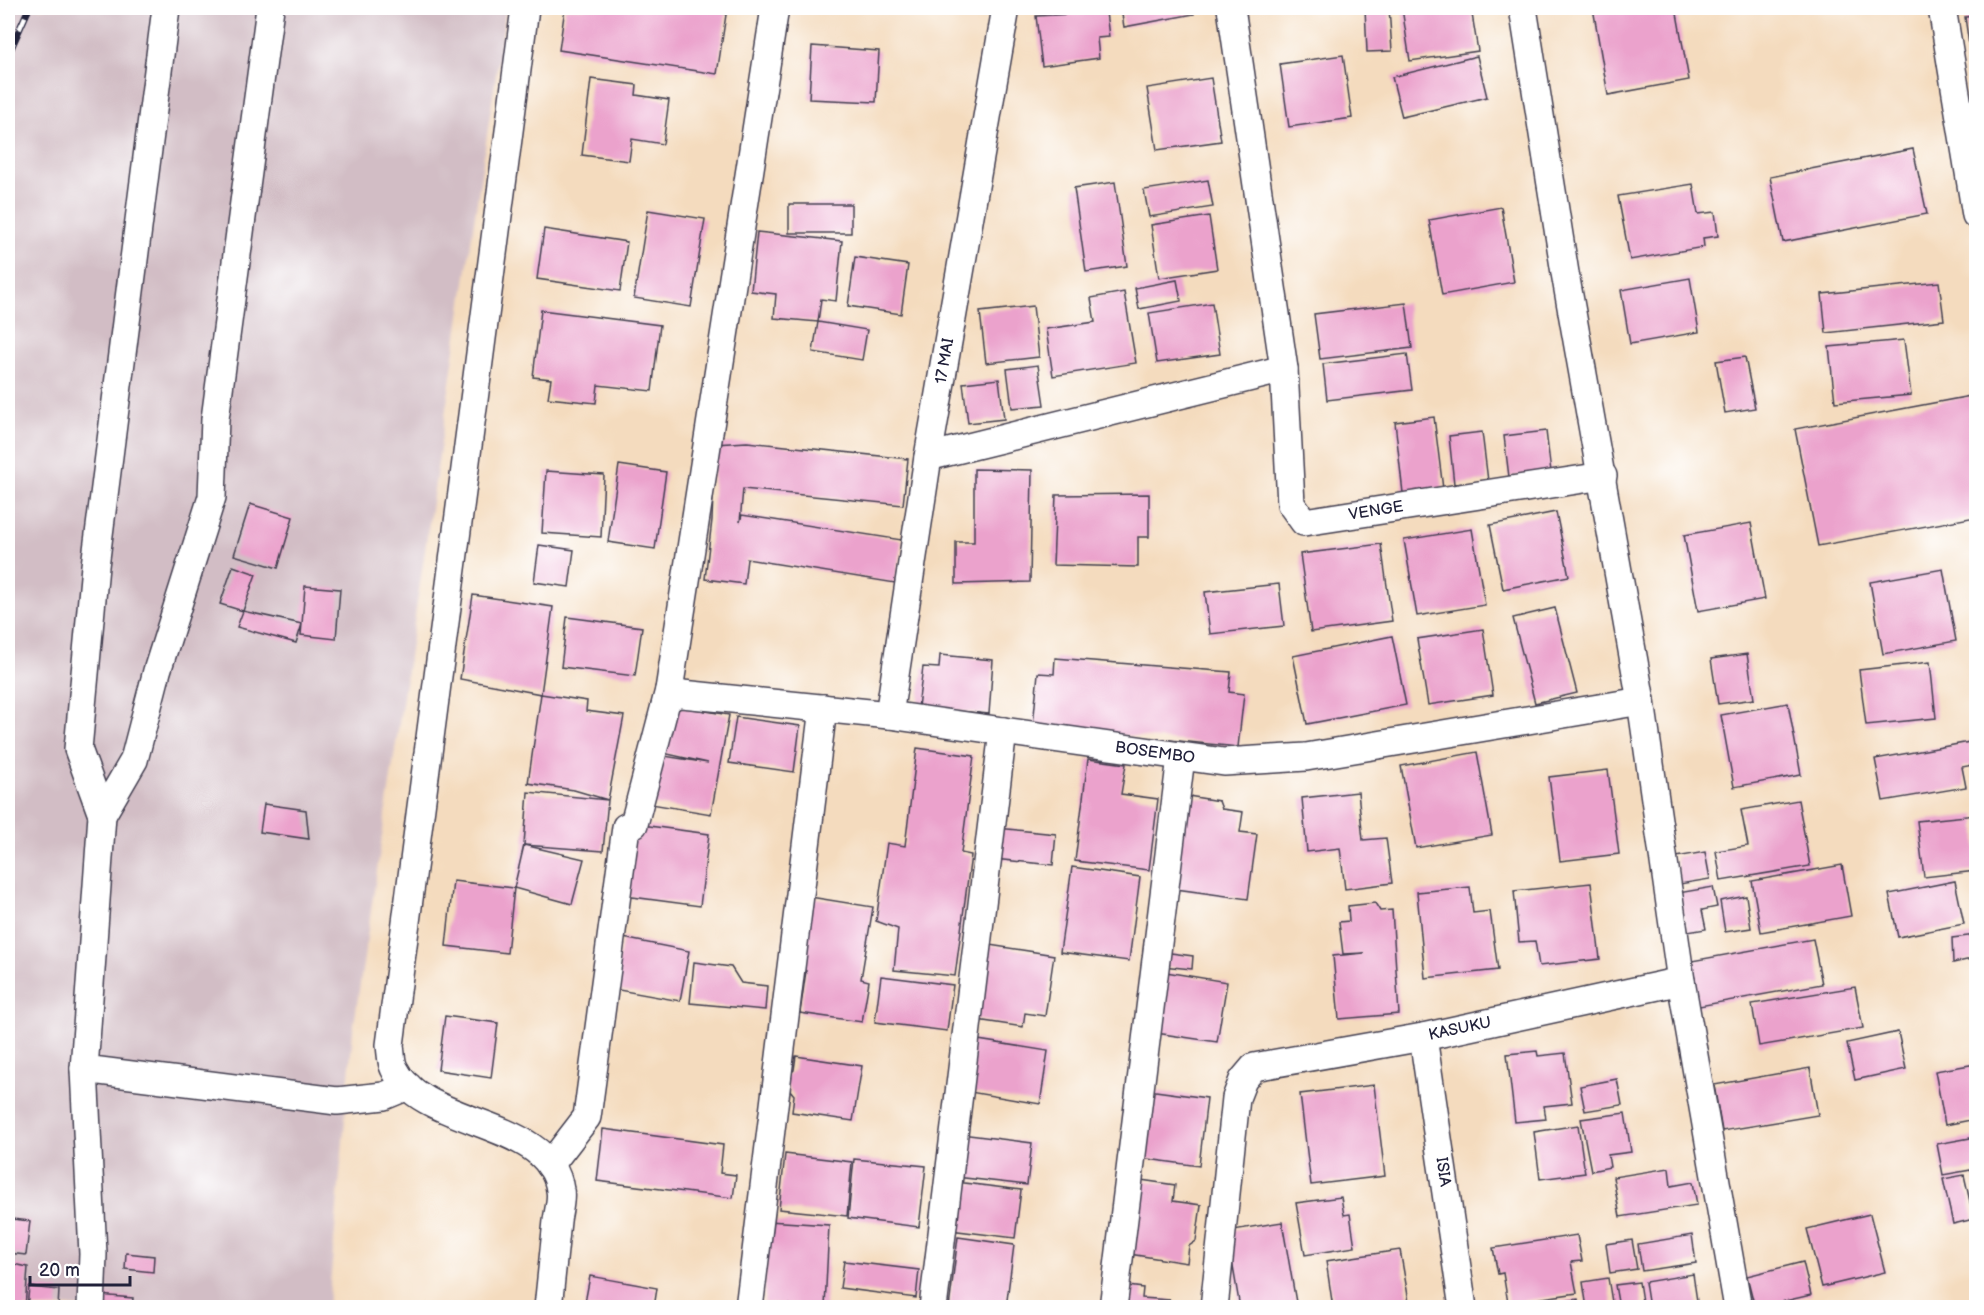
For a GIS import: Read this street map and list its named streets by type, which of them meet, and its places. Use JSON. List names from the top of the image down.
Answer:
{
  "streets": {
    "street": [
      "17 MAI",
      "VENGE",
      "BOSEMBO",
      "KASUKU",
      "ISIA"
    ]
  },
  "crossings": [
    ["17 MAI", "BOSEMBO"],
    ["KASUKU", "ISIA"]
  ],
  "scale_bar": "20 m"
}
